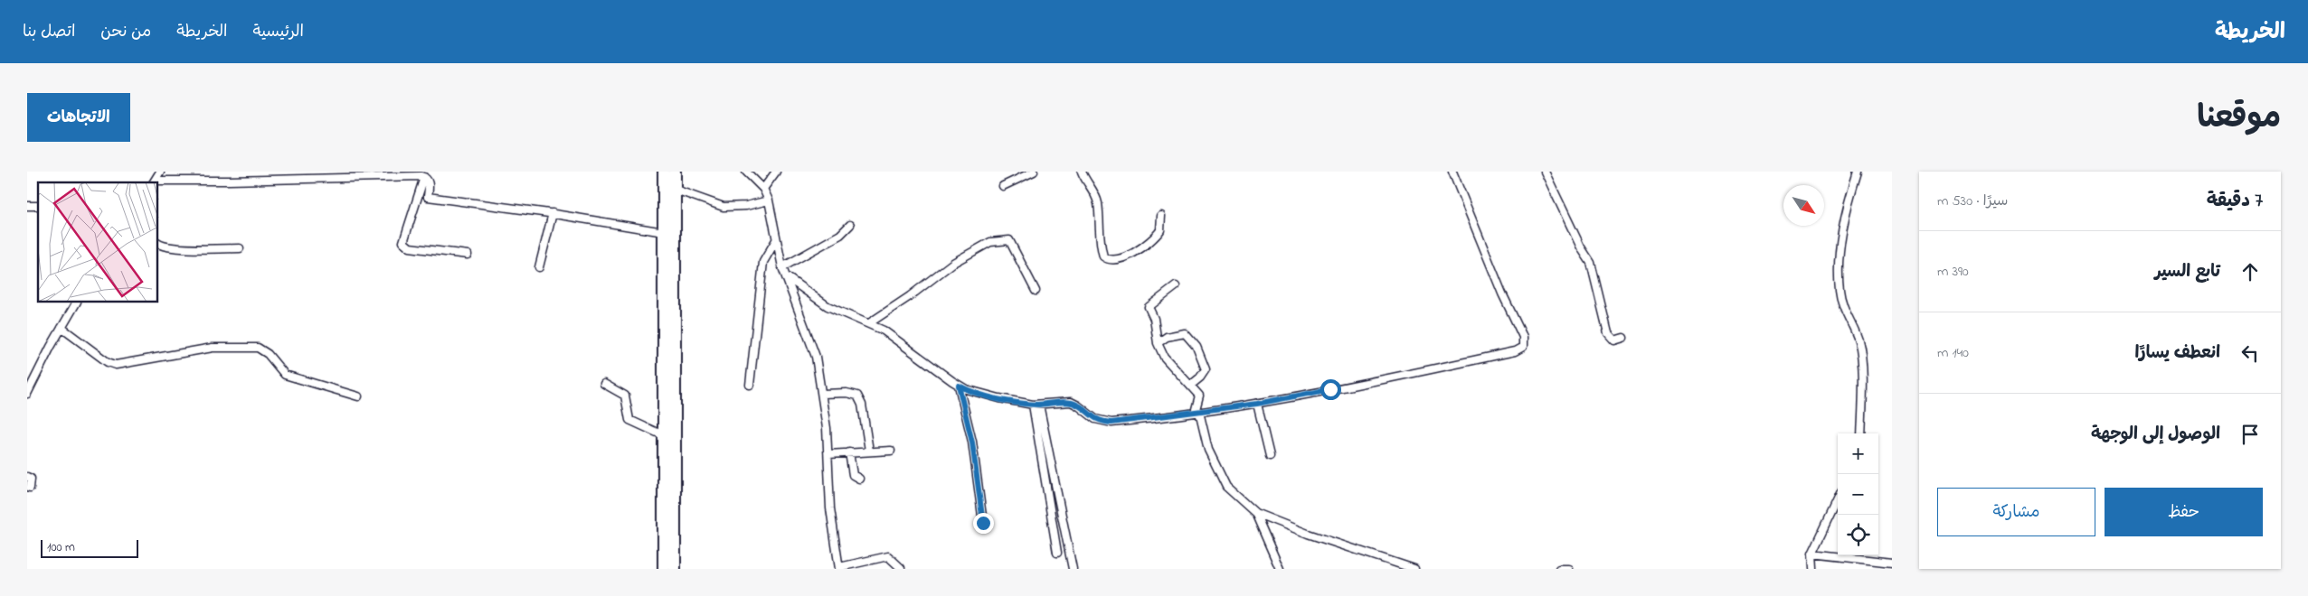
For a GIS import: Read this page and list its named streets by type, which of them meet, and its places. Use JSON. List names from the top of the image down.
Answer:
{
  "scale_bar": "100 m",
  "north": "bottom right",
  "page": {
    "header": "الخريطة",
    "nav": [
      "الرئيسية",
      "الخريطة",
      "من نحن",
      "اتصل بنا"
    ],
    "title": "موقعنا",
    "buttons": [
      "الاتجاهات",
      ["حفظ", "مشاركة"]
    ],
    "heading": ["7 دقيقة", "سيرًا · 530 m"],
    "list": [
      ["تابع السير", "390 m"],
      ["انعطف يسارًا", "140 m"],
      "الوصول إلى الوجهة"
    ],
    "map_buttons": ["+", "−"],
    "scale": "100 m"
  }
}
